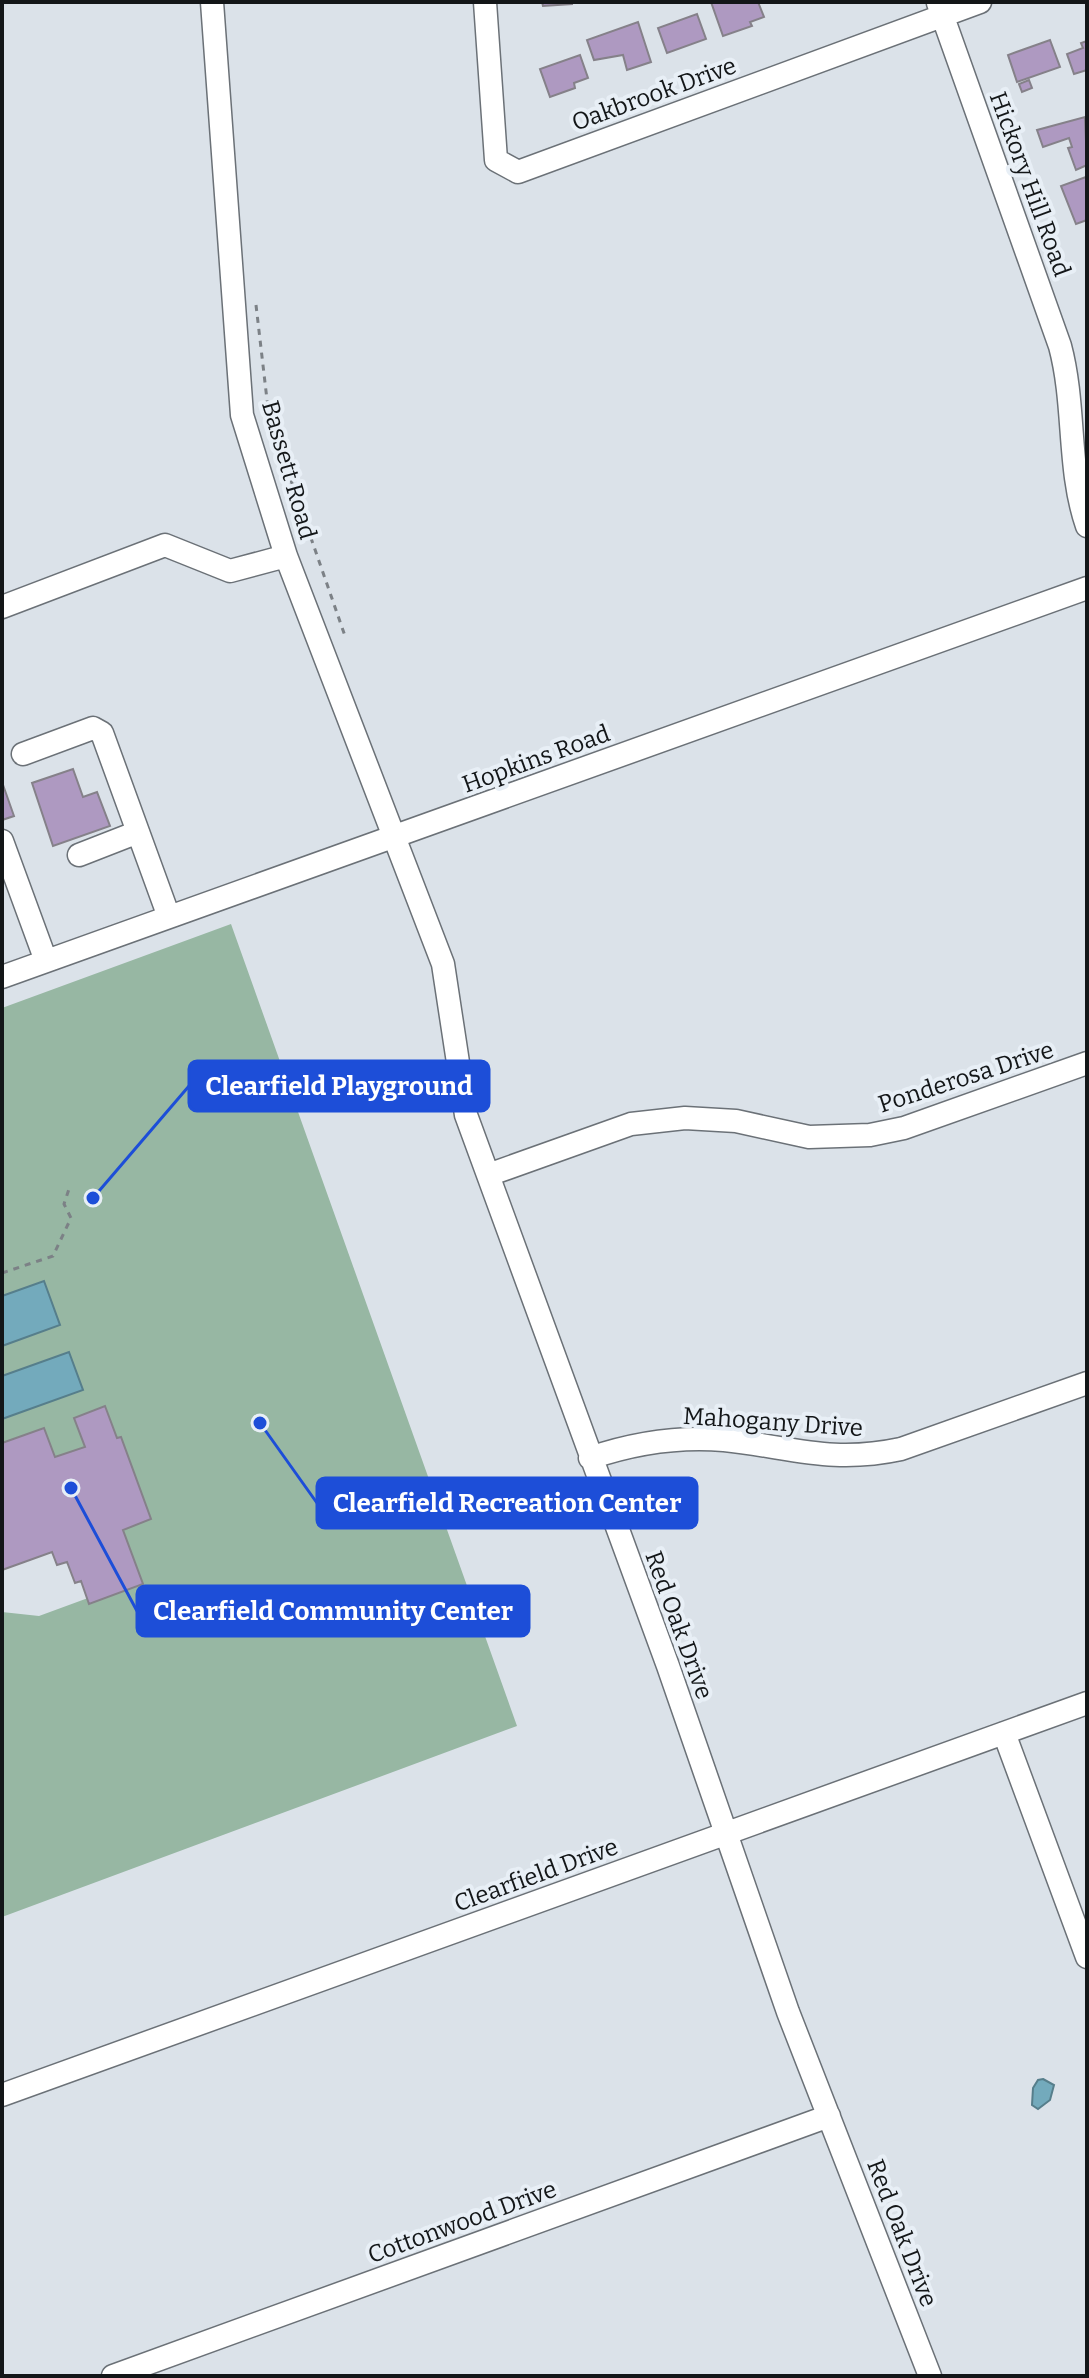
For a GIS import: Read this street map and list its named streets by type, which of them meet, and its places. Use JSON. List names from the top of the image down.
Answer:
{
  "streets": {
    "street": [
      "Oakbrook Drive",
      "Hickory Hill Road",
      "Bassett Road",
      "Hopkins Road",
      "Ponderosa Drive",
      "Mahogany Drive",
      "Red Oak Drive",
      "Clearfield Drive",
      "Cottonwood Drive"
    ]
  },
  "crossings": [
    ["Oakbrook Drive", "Hickory Hill Road"],
    ["Bassett Road", "Hopkins Road"],
    ["Bassett Road", "Red Oak Drive"],
    ["Hopkins Road", "Red Oak Drive"],
    ["Ponderosa Drive", "Red Oak Drive"],
    ["Mahogany Drive", "Red Oak Drive"],
    ["Red Oak Drive", "Clearfield Drive"],
    ["Red Oak Drive", "Cottonwood Drive"]
  ],
  "places": ["Clearfield Playground", "Clearfield Recreation Center", "Clearfield Community Center"]
}
